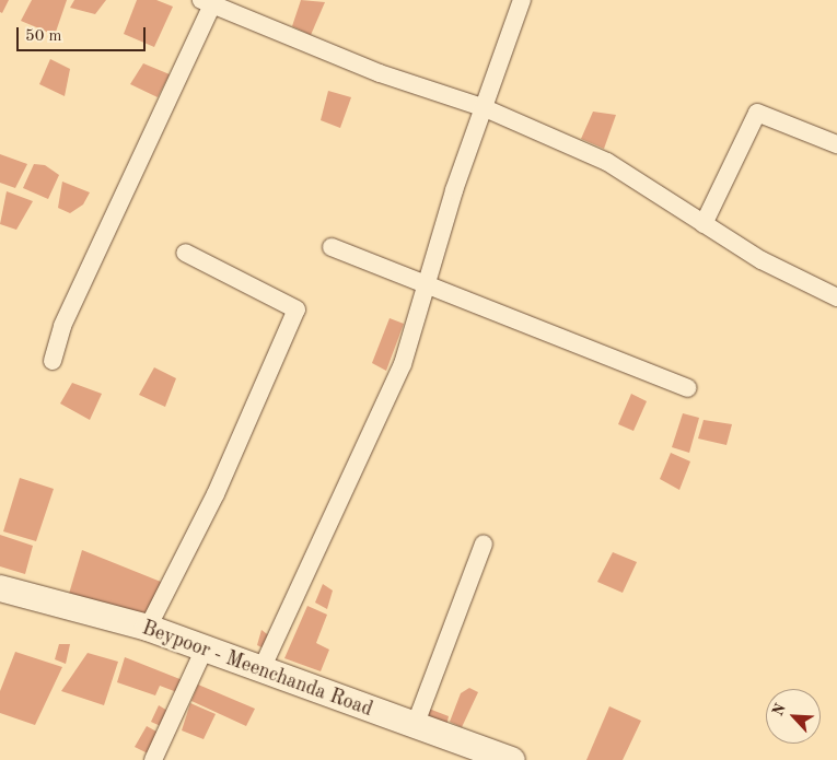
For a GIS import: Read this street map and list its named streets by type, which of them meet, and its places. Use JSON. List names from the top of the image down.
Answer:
{
  "streets": {
    "main road": ["Beypoor - Meenchanda Road"]
  },
  "scale_bar": "50 m",
  "north": "top left"
}
